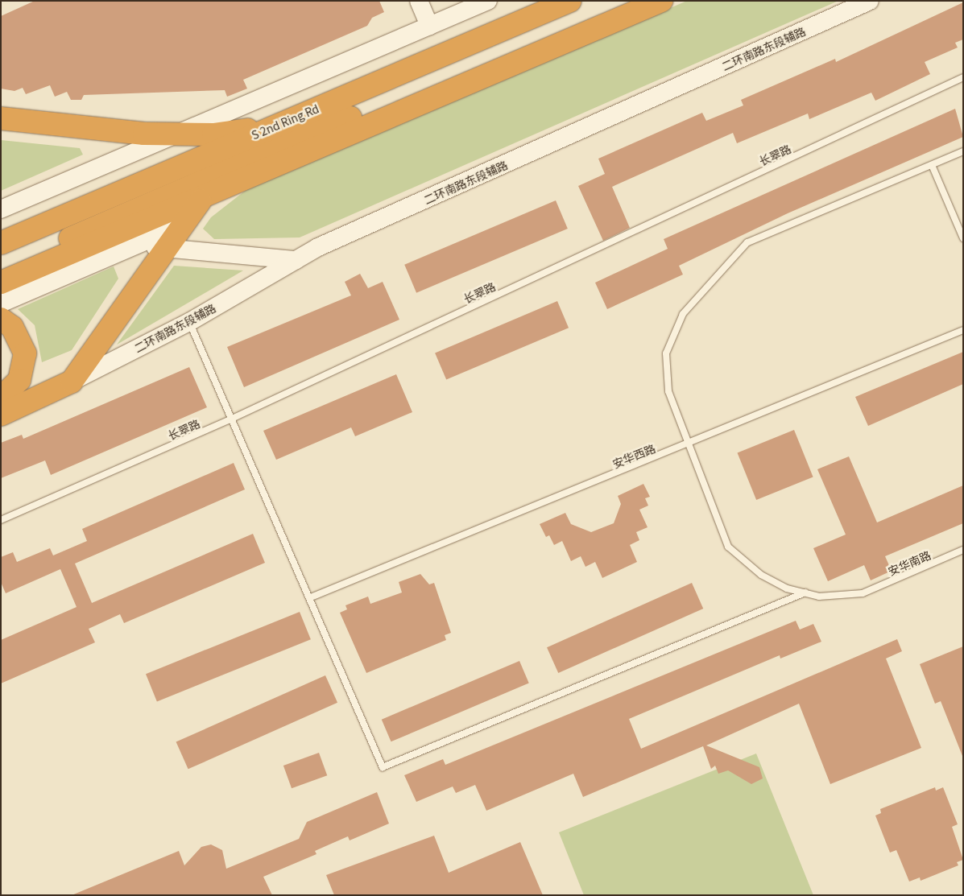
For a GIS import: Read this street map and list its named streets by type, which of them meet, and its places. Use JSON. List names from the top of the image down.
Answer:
{
  "streets": {
    "highway": ["S 2nd Ring Rd"],
    "main road": ["二环南路东段辅路"],
    "lane": ["长翠路", "安华西路", "安华南路"]
  },
  "crossings": [
    ["安华西路", "安华南路"]
  ]
}
